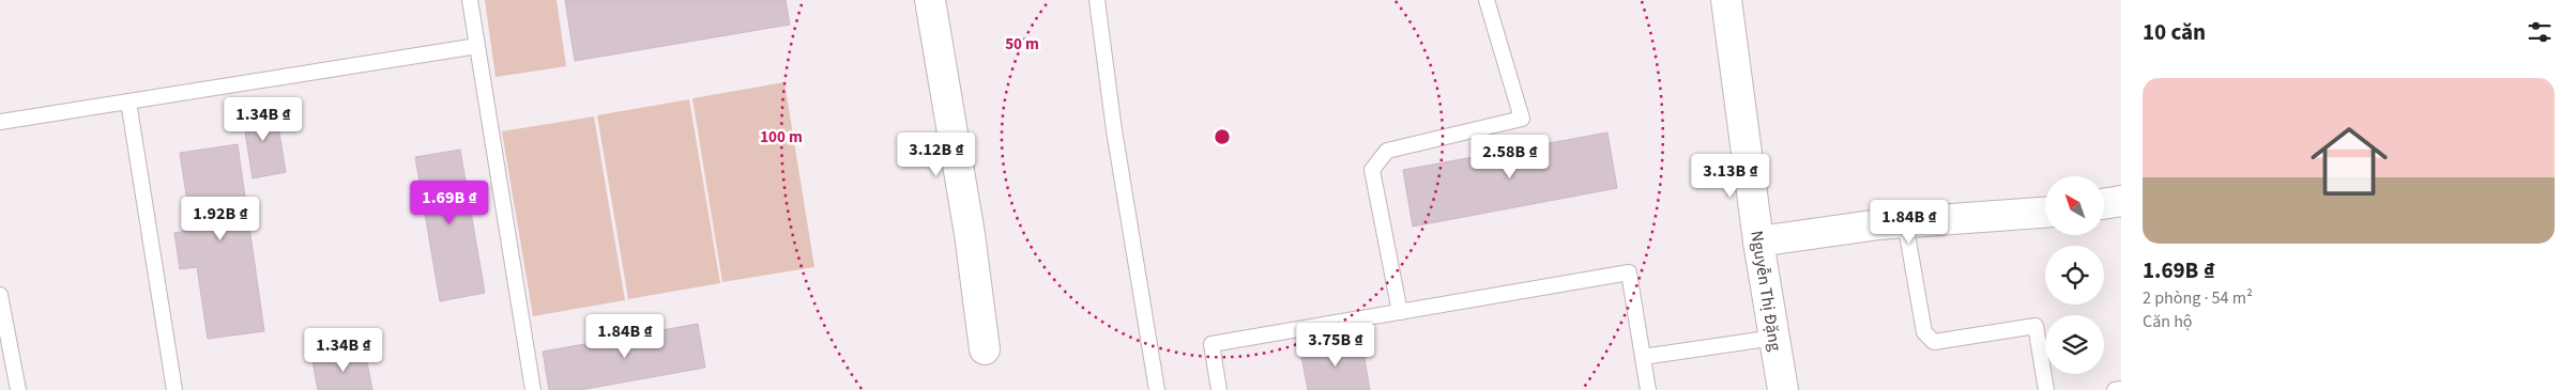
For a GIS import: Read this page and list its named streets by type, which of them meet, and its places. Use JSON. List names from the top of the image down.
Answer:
{
  "streets": {
    "street": ["Nguyễn Thị Đặng"]
  },
  "north": "top left",
  "page": {
    "heading": "10 căn",
    "list": [
      {
        "name": "1.69B ₫",
        "note": "2 phòng · 54 m² · Căn hộ"
      }
    ],
    "price": [
      "1.34B ₫",
      "3.12B ₫",
      "2.58B ₫",
      "3.13B ₫",
      "1.69B ₫",
      "1.92B ₫",
      "1.84B ₫",
      "1.84B ₫",
      "3.75B ₫",
      "1.34B ₫"
    ]
  },
  "rings": ["50 m", "100 m"]
}
